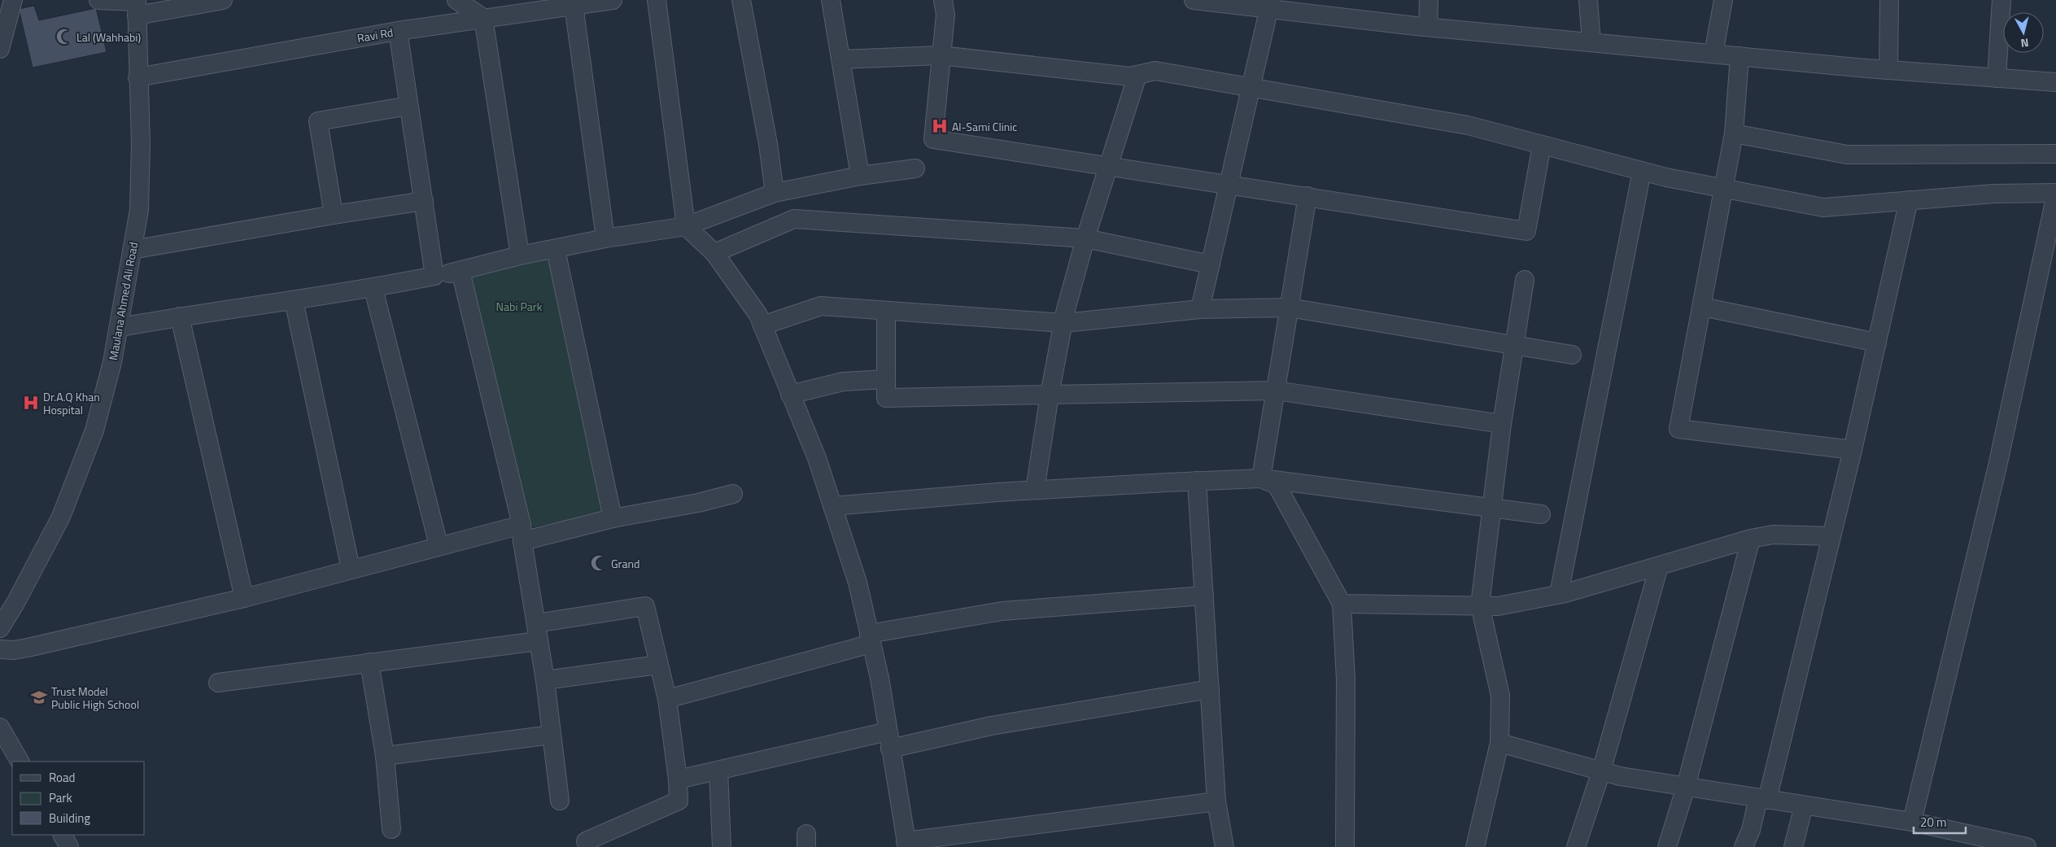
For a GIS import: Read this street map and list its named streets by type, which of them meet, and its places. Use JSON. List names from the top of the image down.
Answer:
{
  "streets": {
    "street": ["Ravi Rd", "Maulana Ahmed Ali Road"]
  },
  "crossings": [
    ["Ravi Rd", "Maulana Ahmed Ali Road"]
  ],
  "parks": ["Nabi Park"],
  "places": {
    "mosque": ["Lal (Wahhabi)", "Grand"],
    "hospital": ["Al-Sami Clinic", "Dr.A.Q Khan Hospital"],
    "school or university": ["Trust Model Public High School"]
  },
  "legend": ["Road", "Park", "Building"],
  "scale_bar": "20 m",
  "north": "bottom"
}
